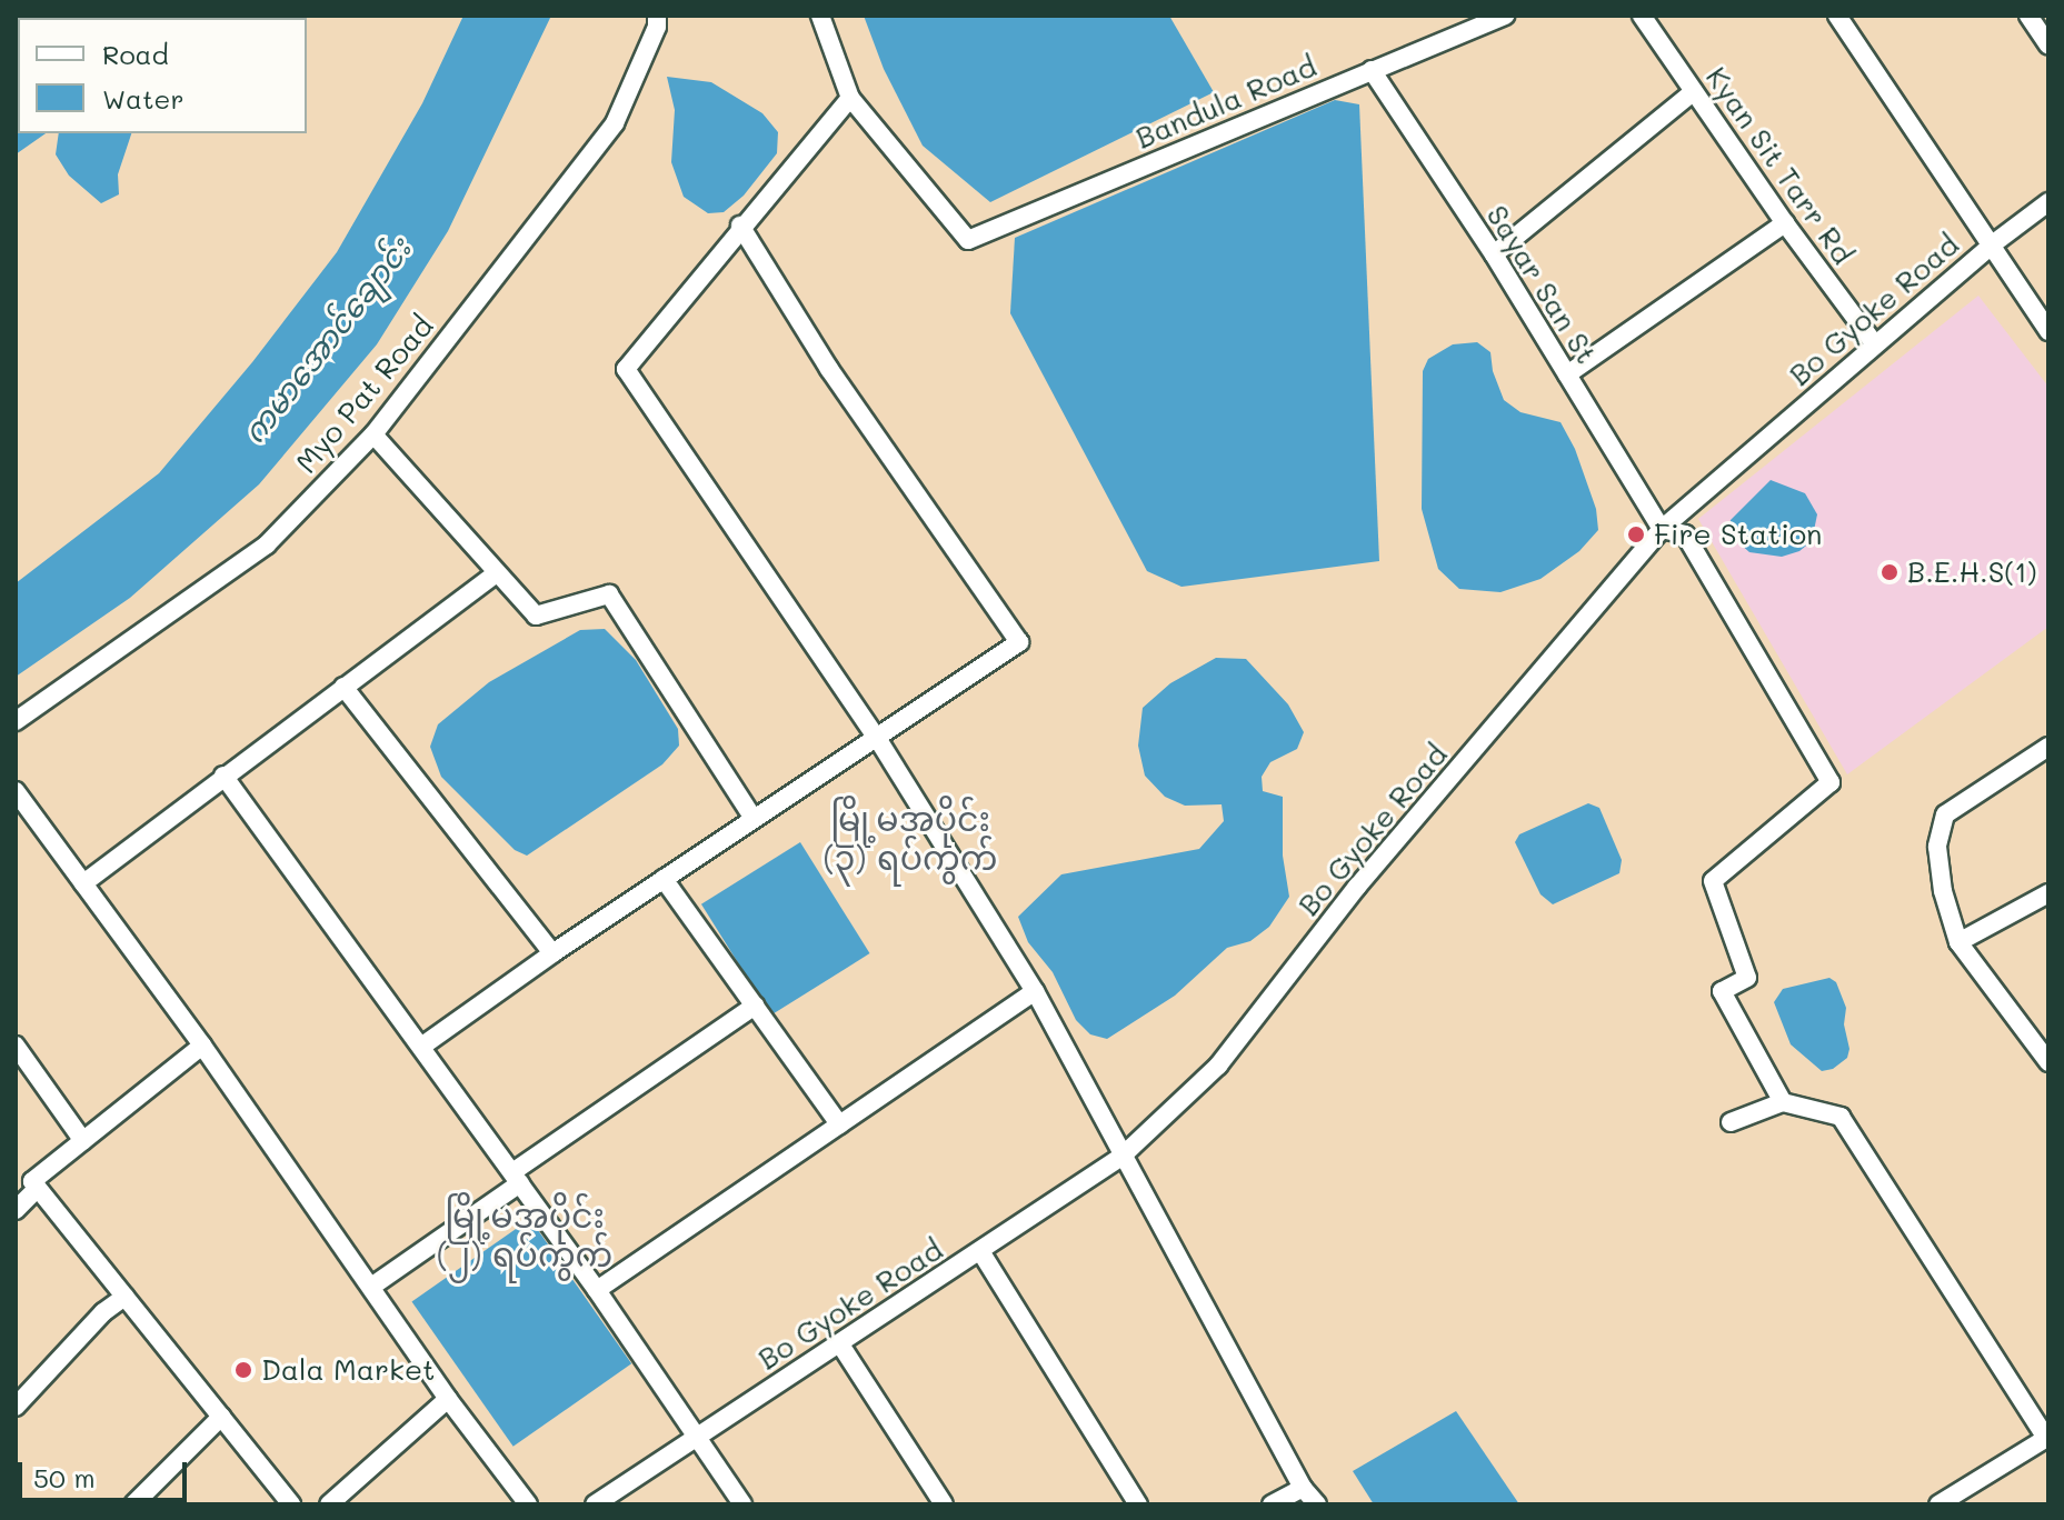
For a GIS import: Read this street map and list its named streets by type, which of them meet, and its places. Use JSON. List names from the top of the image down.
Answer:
{
  "streets": {
    "street": [
      "Bandula Road",
      "Kyan Sit Tarr Rd",
      "Sayar San St",
      "Bo Gyoke Road",
      "Myo Pat Road"
    ]
  },
  "crossings": [
    ["Bandula Road", "Sayar San St"],
    ["Kyan Sit Tarr Rd", "Bo Gyoke Road"],
    ["Sayar San St", "Bo Gyoke Road"]
  ],
  "districts": ["မြို့မအပိုင်း (၃) ရပ်ကွက်", "မြို့မအပိုင်း (၂) ရပ်ကွက်"],
  "water": ["ကမာအောင်ချောင်း"],
  "places": ["Fire Station", "B.E.H.S(1)", "Dala Market"],
  "legend": ["Road", "Water"],
  "scale_bar": "50 m"
}
